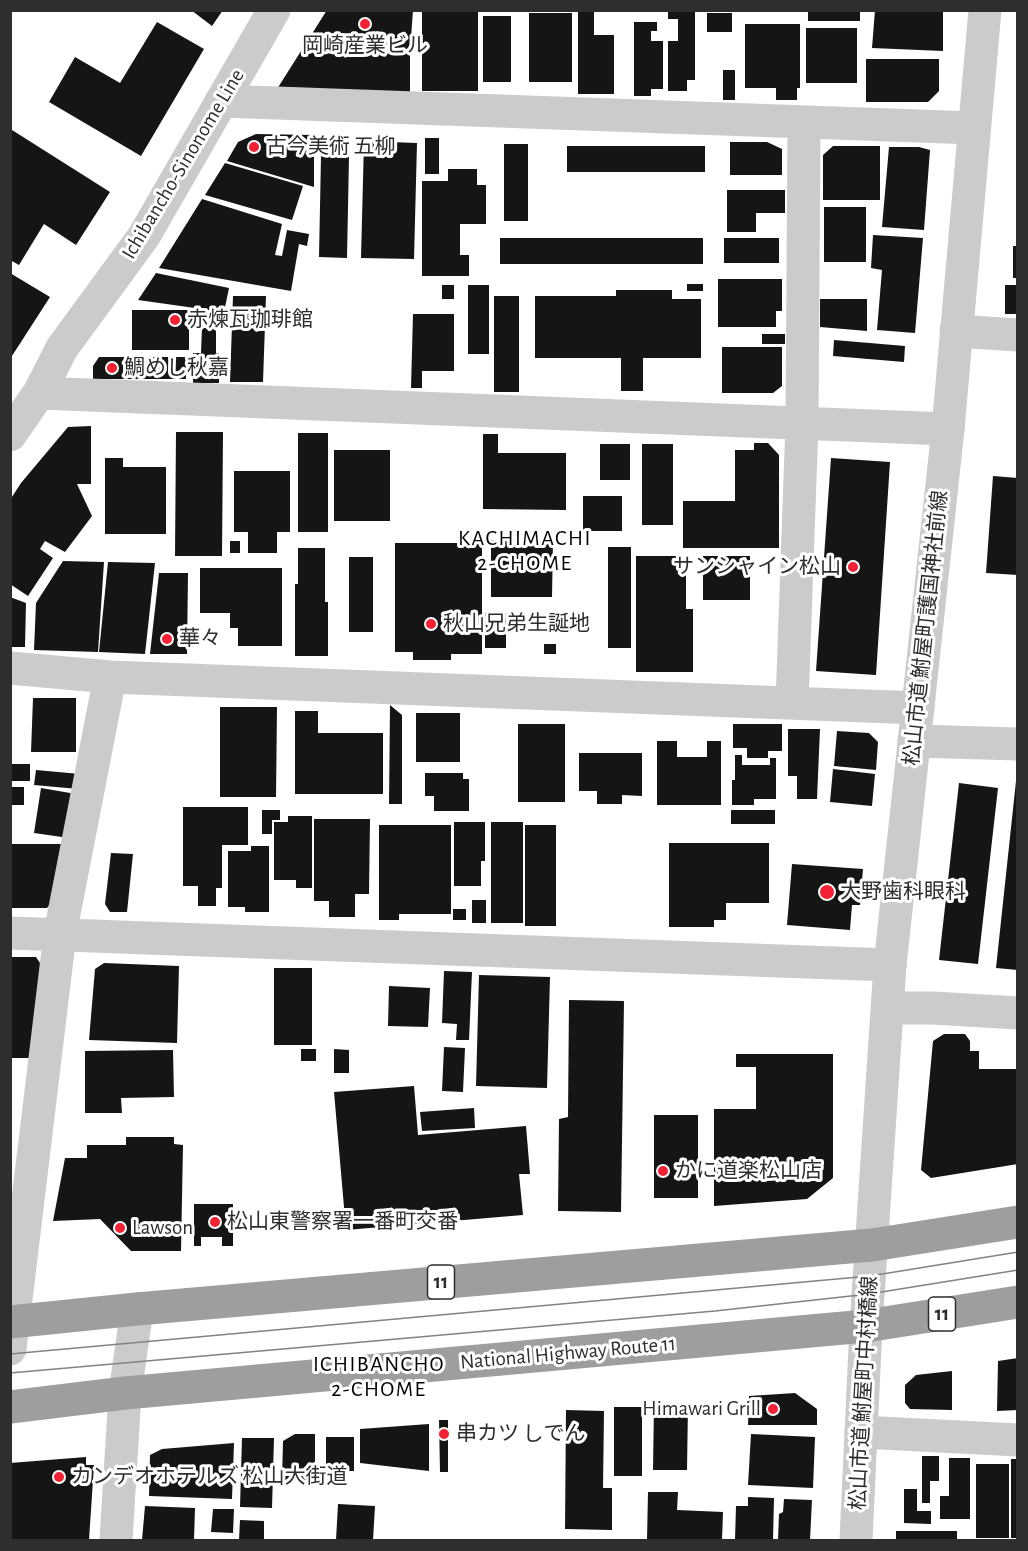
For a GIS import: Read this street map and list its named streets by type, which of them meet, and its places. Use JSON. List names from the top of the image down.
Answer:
{
  "streets": {
    "highway": ["11", "National Highway Route 11"],
    "street": ["Ichibancho-Sinonome Line", "松山市道 鮒屋町護国神社前線", "松山市道 鮒屋町中村橋線"]
  },
  "crossings": [
    ["松山市道 鮒屋町護国神社前線", "11"],
    ["松山市道 鮒屋町護国神社前線", "松山市道 鮒屋町中村橋線"],
    ["11", "松山市道 鮒屋町中村橋線"],
    ["National Highway Route 11", "松山市道 鮒屋町中村橋線"]
  ],
  "districts": ["KACHIMACHI 2-CHOME", "ICHIBANCHO 2-CHOME"],
  "places": [
    "岡崎産業ビル",
    "古今美術 五柳",
    "赤煉瓦珈琲館",
    "鯛めし秋嘉",
    "サンシャイン松山",
    "秋山兄弟生誕地",
    "華々",
    "大野歯科眼科",
    "かに道楽松山店",
    "松山東警察署一番町交番",
    "Lawson",
    "Himawari Grill",
    "串カツ しでん",
    "カンデオホテルズ 松山大街道"
  ]
}
